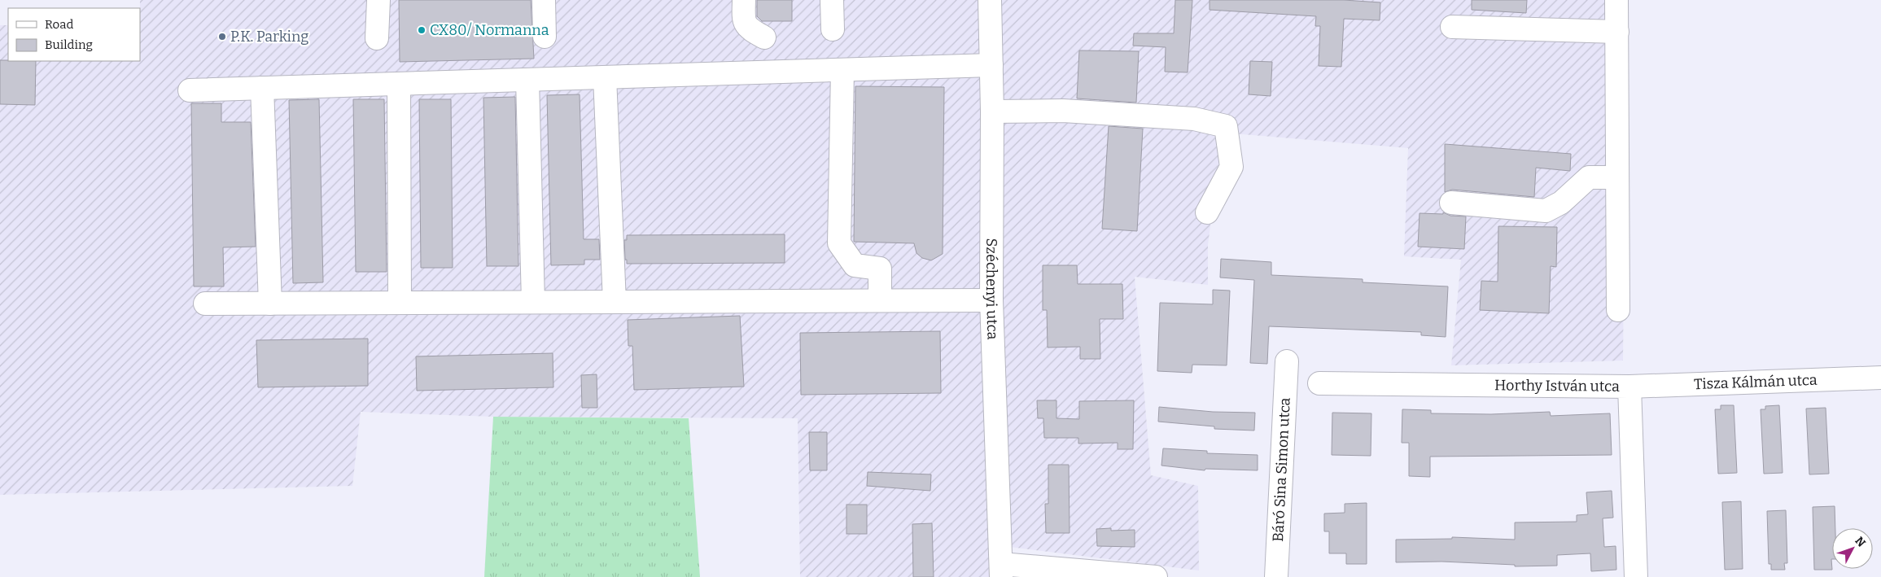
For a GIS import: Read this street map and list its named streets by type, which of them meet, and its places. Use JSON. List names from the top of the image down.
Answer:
{
  "streets": {
    "street": [
      "Széchenyi utca",
      "Tisza Kálmán utca",
      "Horthy István utca",
      "Báró Sina Simon utca"
    ]
  },
  "crossings": [
    ["Tisza Kálmán utca", "Horthy István utca"]
  ],
  "places": ["CX80/ Normanna", "P.K. Parking"],
  "legend": ["Road", "Building"],
  "north": "top right"
}
